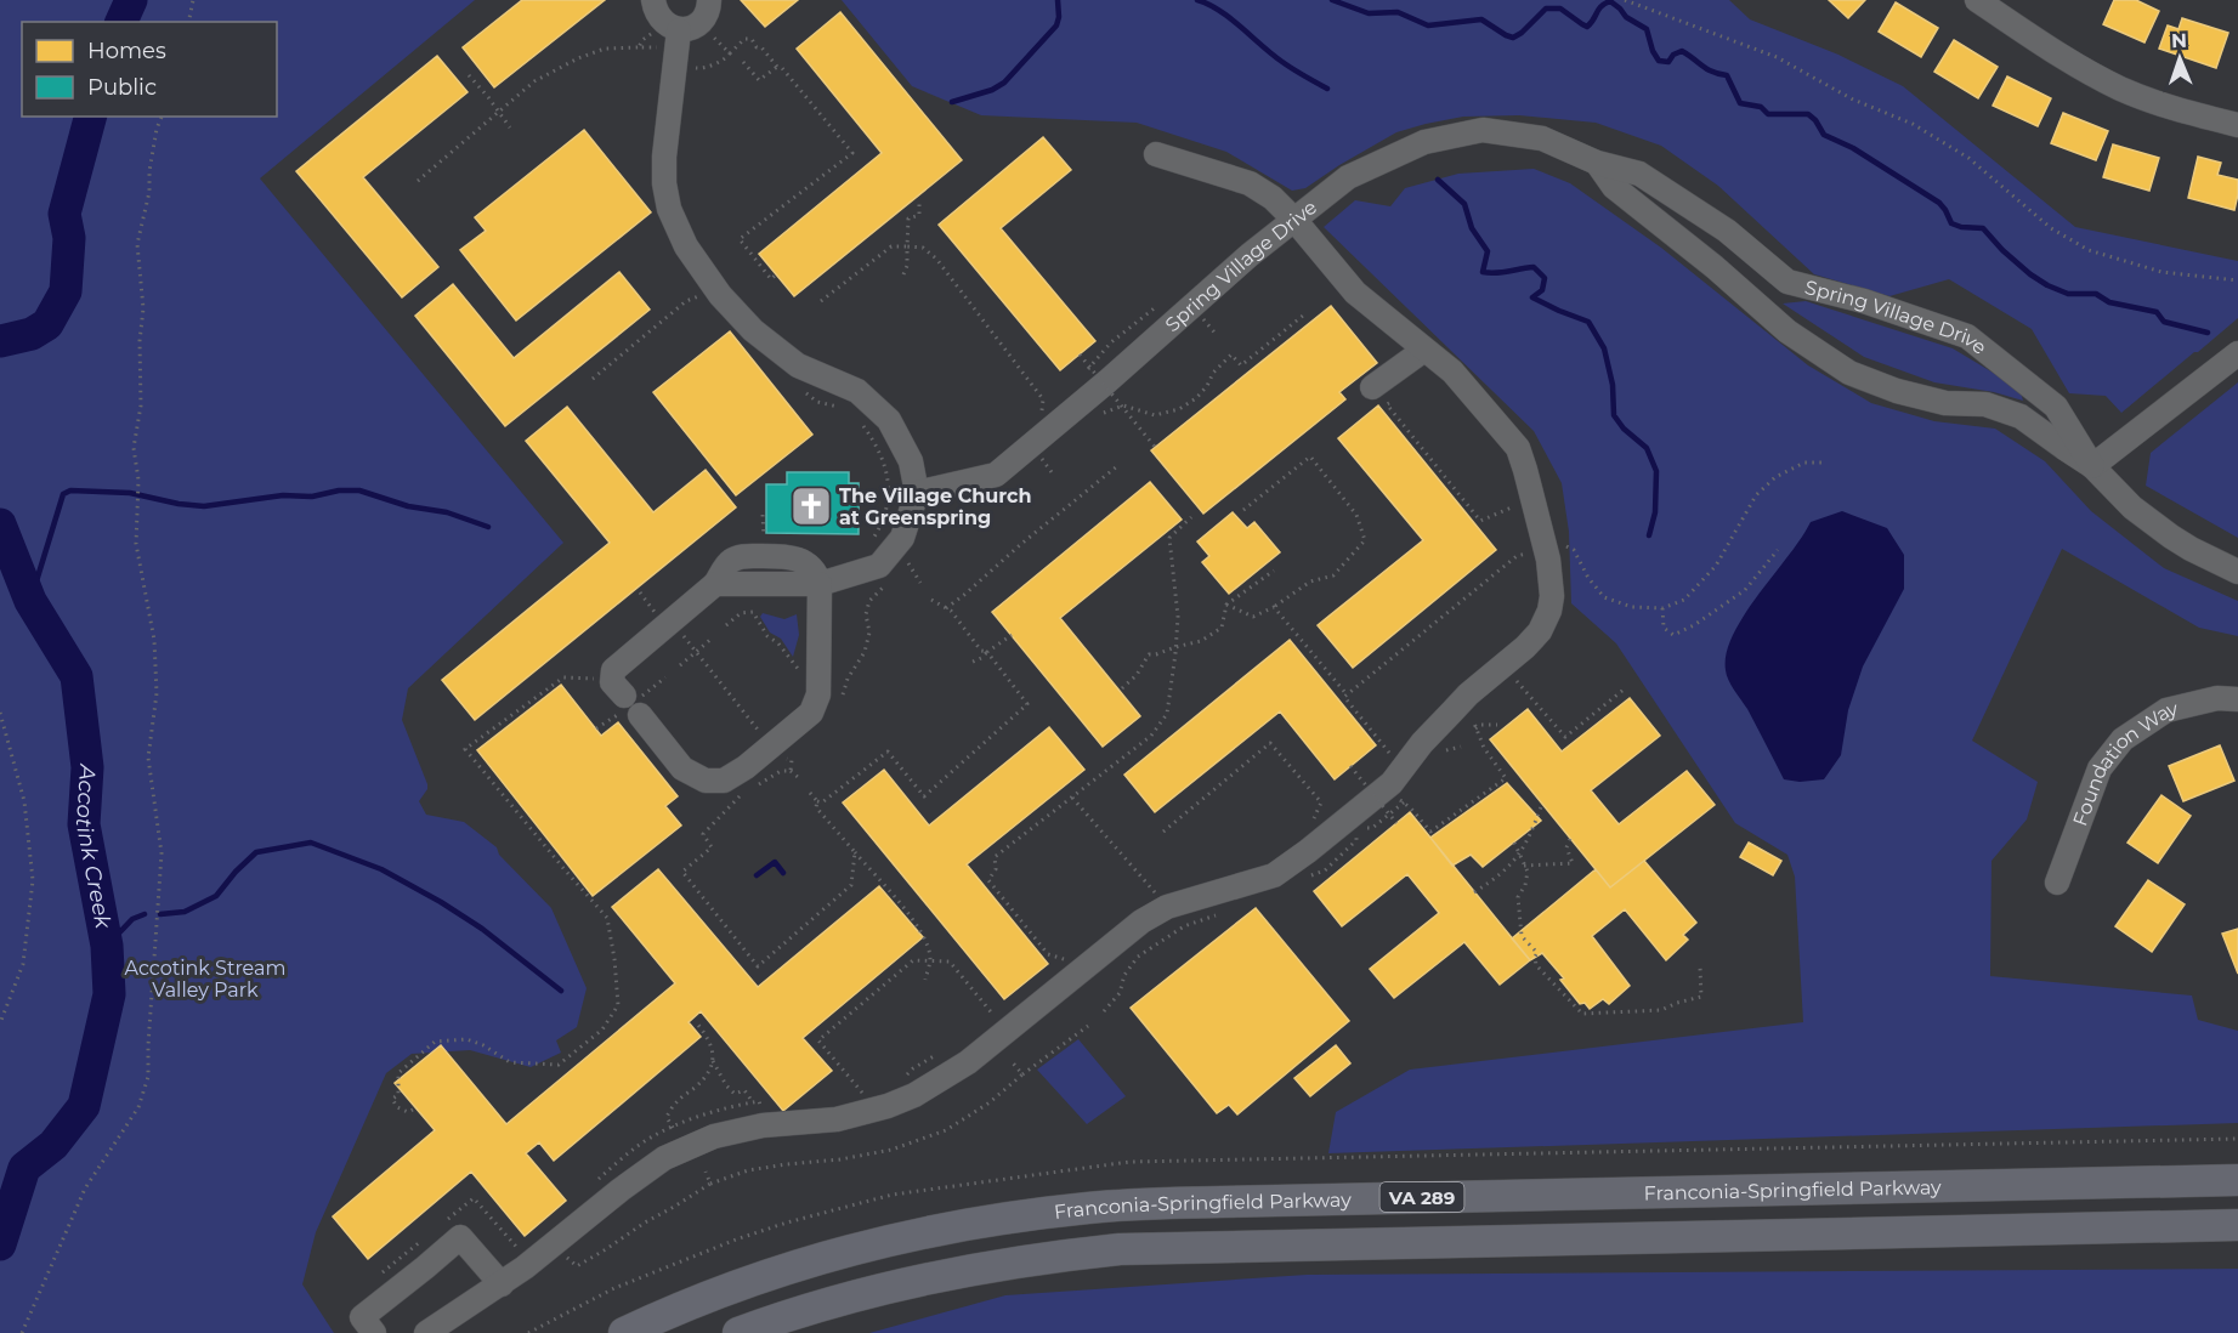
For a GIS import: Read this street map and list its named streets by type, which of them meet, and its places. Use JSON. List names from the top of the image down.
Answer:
{
  "streets": {
    "main road": ["Franconia-Springfield Parkway", "VA 289"],
    "street": ["Spring Village Drive", "Foundation Way"]
  },
  "water": ["Accotink Creek"],
  "parks": ["Accotink Stream Valley Park"],
  "places": {
    "church": ["The Village Church at Greenspring"]
  },
  "legend": ["Homes", "Public"],
  "north": "top"
}
